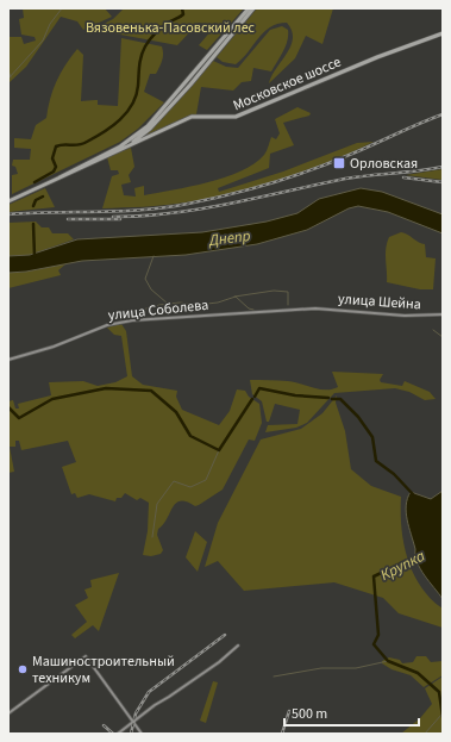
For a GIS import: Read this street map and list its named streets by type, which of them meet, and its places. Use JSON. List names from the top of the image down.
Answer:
{
  "streets": {
    "main road": ["Московское шоссе"],
    "street": ["улица Шейна", "улица Соболева"]
  },
  "crossings": [
    ["улица Шейна", "улица Соболева"]
  ],
  "water": ["Днепр", "Крупка"],
  "parks": ["Вязовенька-Пасовский лес"],
  "places": {
    "transit": ["Орловская"],
    "other": ["Машиностроительный техникум"]
  },
  "scale_bar": "500 m"
}
